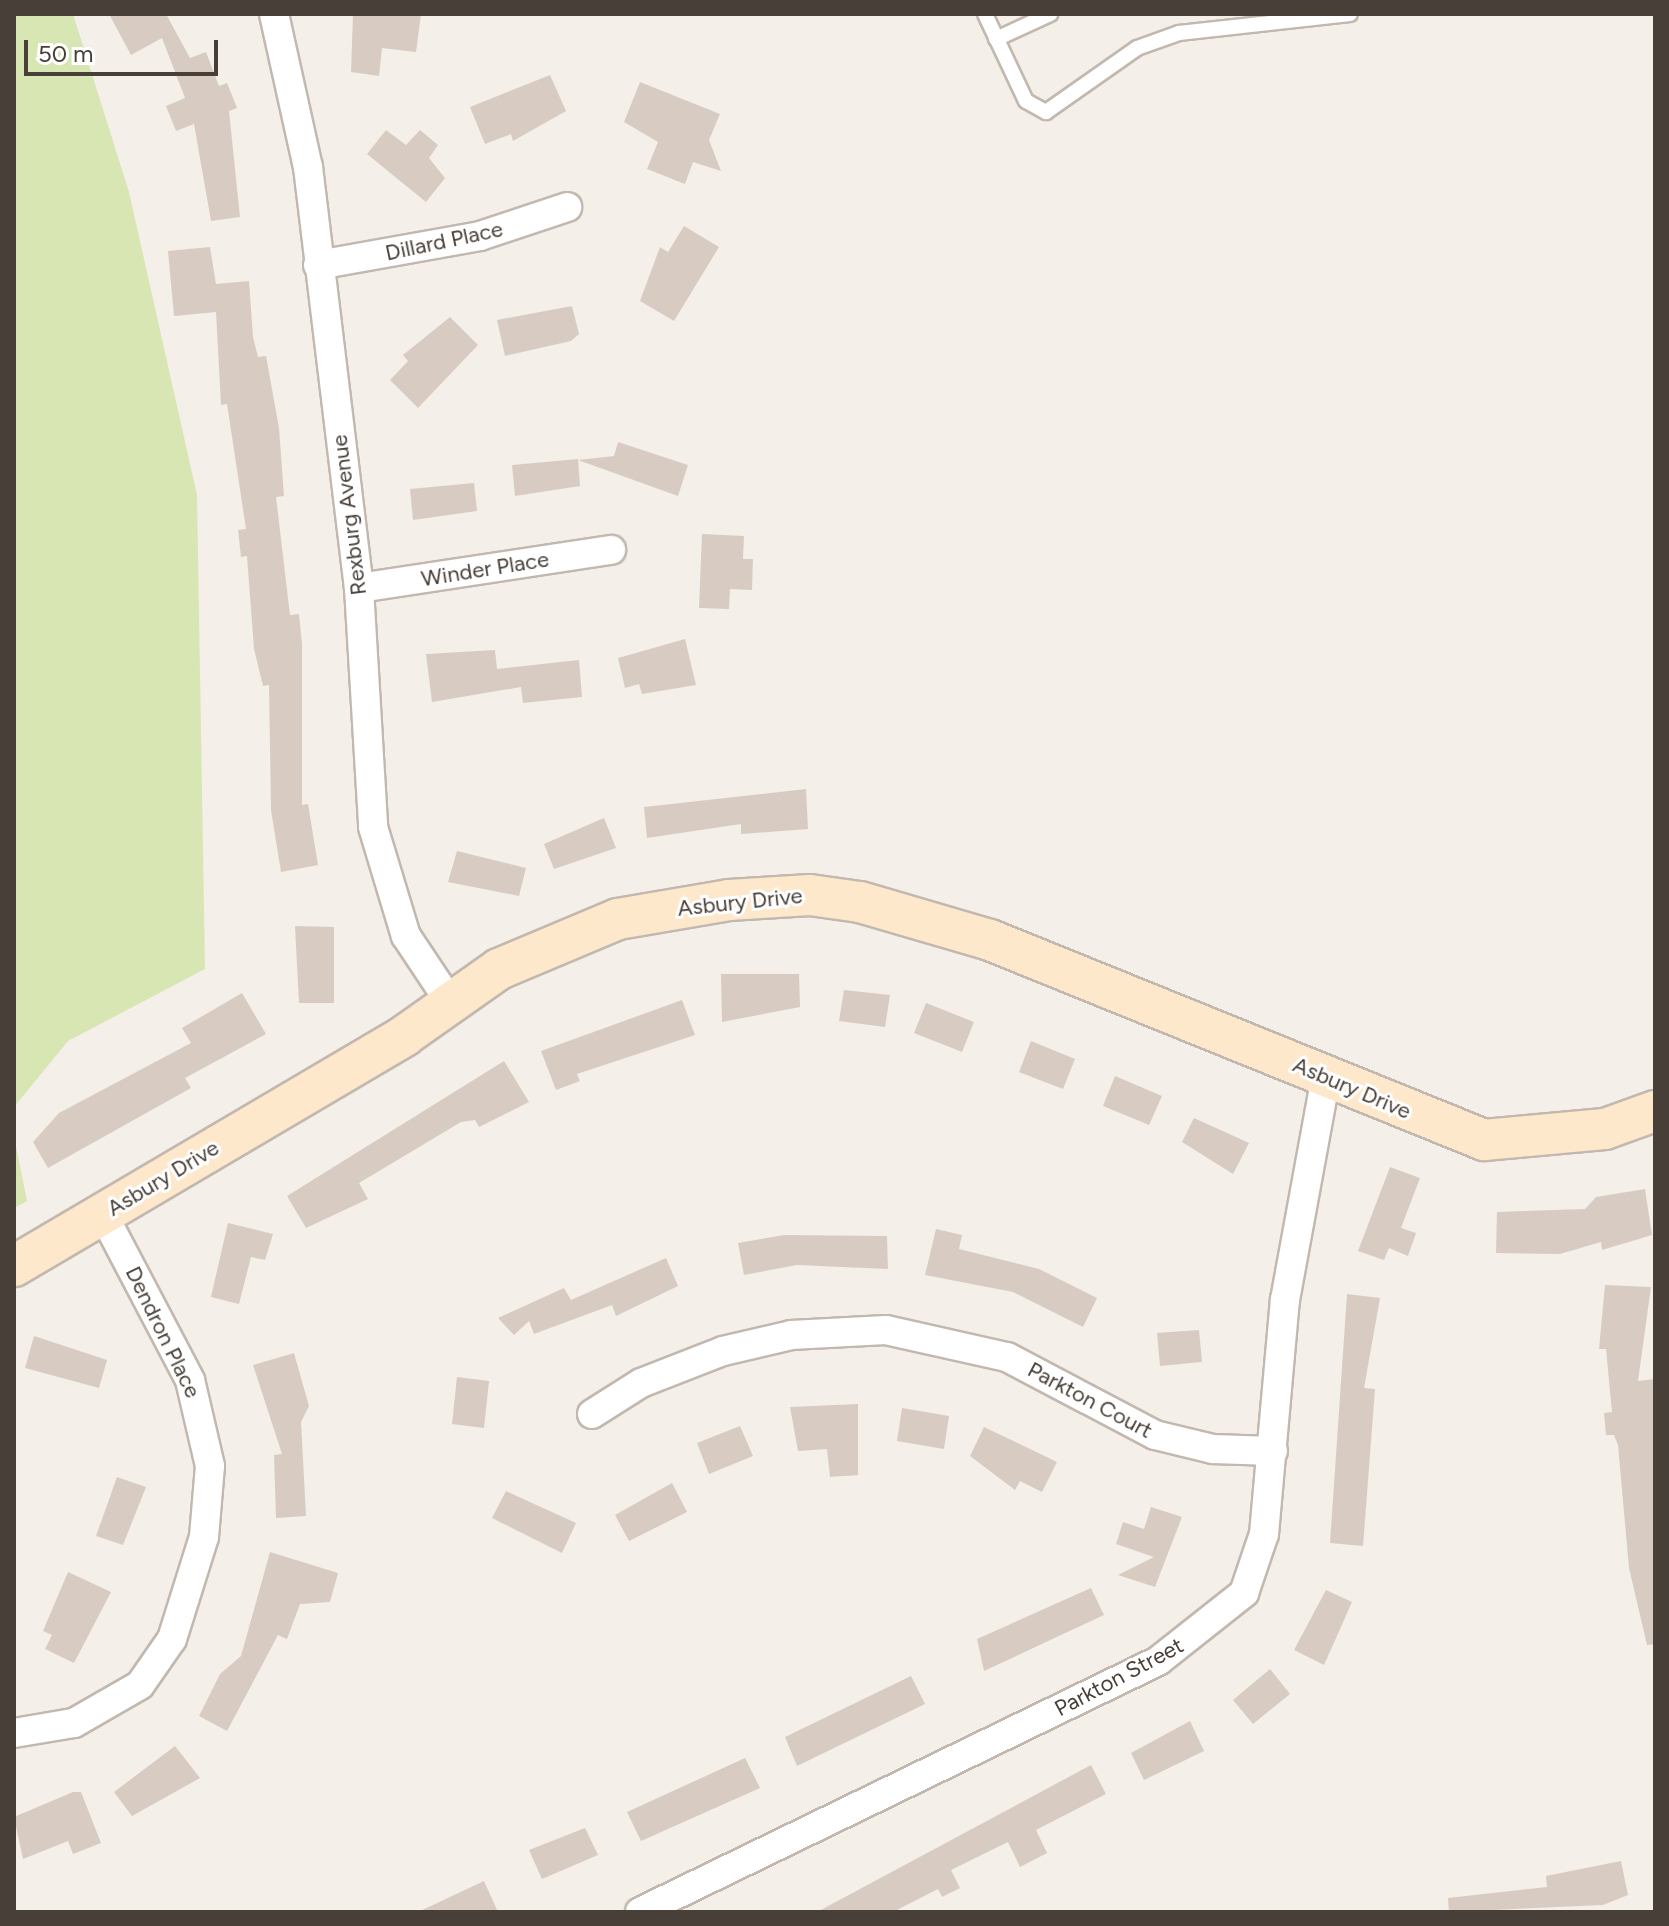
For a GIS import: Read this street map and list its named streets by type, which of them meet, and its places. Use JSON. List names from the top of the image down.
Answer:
{
  "streets": {
    "street": [
      "Dillard Place",
      "Rexburg Avenue",
      "Winder Place",
      "Asbury Drive",
      "Dendron Place",
      "Parkton Court",
      "Parkton Street"
    ]
  },
  "crossings": [
    ["Dillard Place", "Rexburg Avenue"],
    ["Rexburg Avenue", "Winder Place"],
    ["Rexburg Avenue", "Asbury Drive"],
    ["Asbury Drive", "Dendron Place"],
    ["Asbury Drive", "Parkton Street"],
    ["Parkton Court", "Parkton Street"]
  ],
  "scale_bar": "50 m"
}
